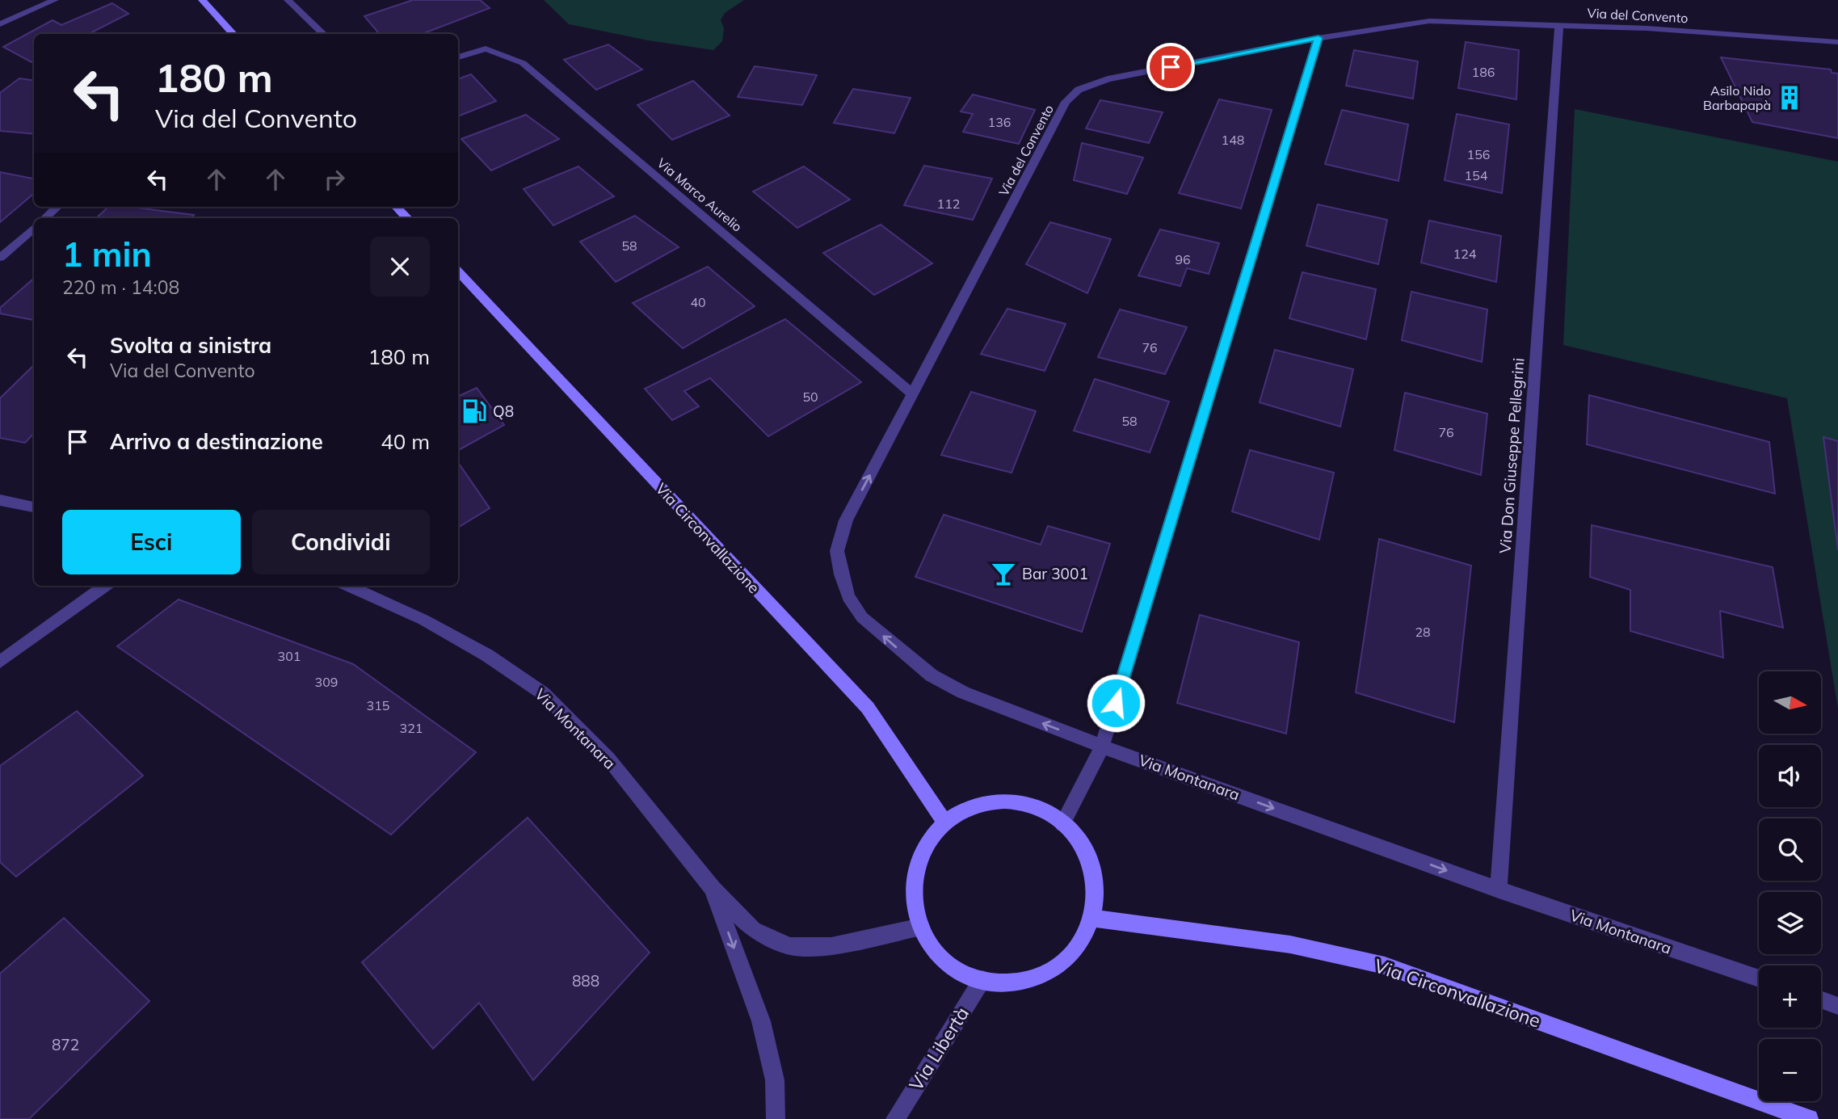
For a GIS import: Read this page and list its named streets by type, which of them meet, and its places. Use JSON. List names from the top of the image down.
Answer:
{
  "streets": {
    "main road": ["Via Circonvallazione"],
    "street": [
      "Via del Convento",
      "Via Marco Aurelio",
      "Via Don Giuseppe Pellegrini",
      "Via Montanara",
      "Via Libertà"
    ]
  },
  "crossings": [
    ["Via del Convento", "Via Marco Aurelio"],
    ["Via del Convento", "Via Don Giuseppe Pellegrini"],
    ["Via del Convento", "Via Montanara"],
    ["Via Marco Aurelio", "Via Montanara"],
    ["Via Don Giuseppe Pellegrini", "Via Montanara"],
    ["Via Circonvallazione", "Via Montanara"],
    ["Via Circonvallazione", "Via Libertà"],
    ["Via Montanara", "Via Libertà"]
  ],
  "places": {
    "building": ["Asilo Nido Barbapapà"],
    "fuel station": ["Q8"],
    "bar": ["Bar 3001"]
  },
  "house_numbers": [
    "186",
    "136",
    "148",
    "156",
    "154",
    "112",
    "58",
    "124",
    "96",
    "40",
    "76",
    "50",
    "58",
    "76",
    "28",
    "301",
    "309",
    "315",
    "321",
    "888",
    "872"
  ],
  "north": "right",
  "page": {
    "turn": ["180 m", "Via del Convento"],
    "heading": ["1 min", "220 m · 14:08"],
    "list": [
      {
        "name": "Svolta a sinistra",
        "note": "Via del Convento",
        "value": "180 m"
      },
      {
        "name": "Arrivo a destinazione",
        "value": "40 m"
      }
    ],
    "buttons": ["Esci", "Condividi"],
    "map_buttons": ["+", "−"]
  }
}
